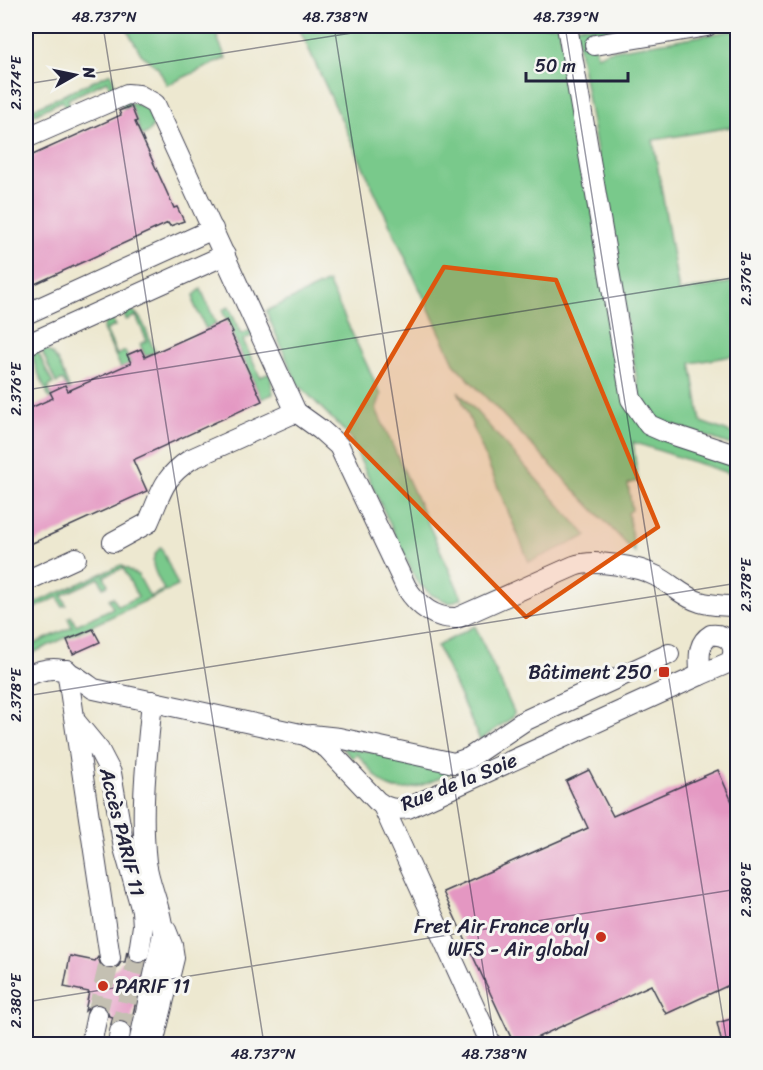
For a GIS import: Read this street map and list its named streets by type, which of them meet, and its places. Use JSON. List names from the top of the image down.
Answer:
{
  "streets": {
    "street": ["Rue de la Soie", "Accès PARIF 11"]
  },
  "crossings": [
    ["Rue de la Soie", "Accès PARIF 11"]
  ],
  "places": {
    "transit": ["Bâtiment 250"],
    "other": ["Fret Air France orly WFS - Air global", "PARIF 11"]
  },
  "scale_bar": "50 m",
  "north": "right",
  "coordinates": [
    "48.737°N",
    "48.738°N",
    "48.739°N",
    "2.374°E",
    "2.376°E",
    "2.378°E",
    "2.380°E"
  ]
}
